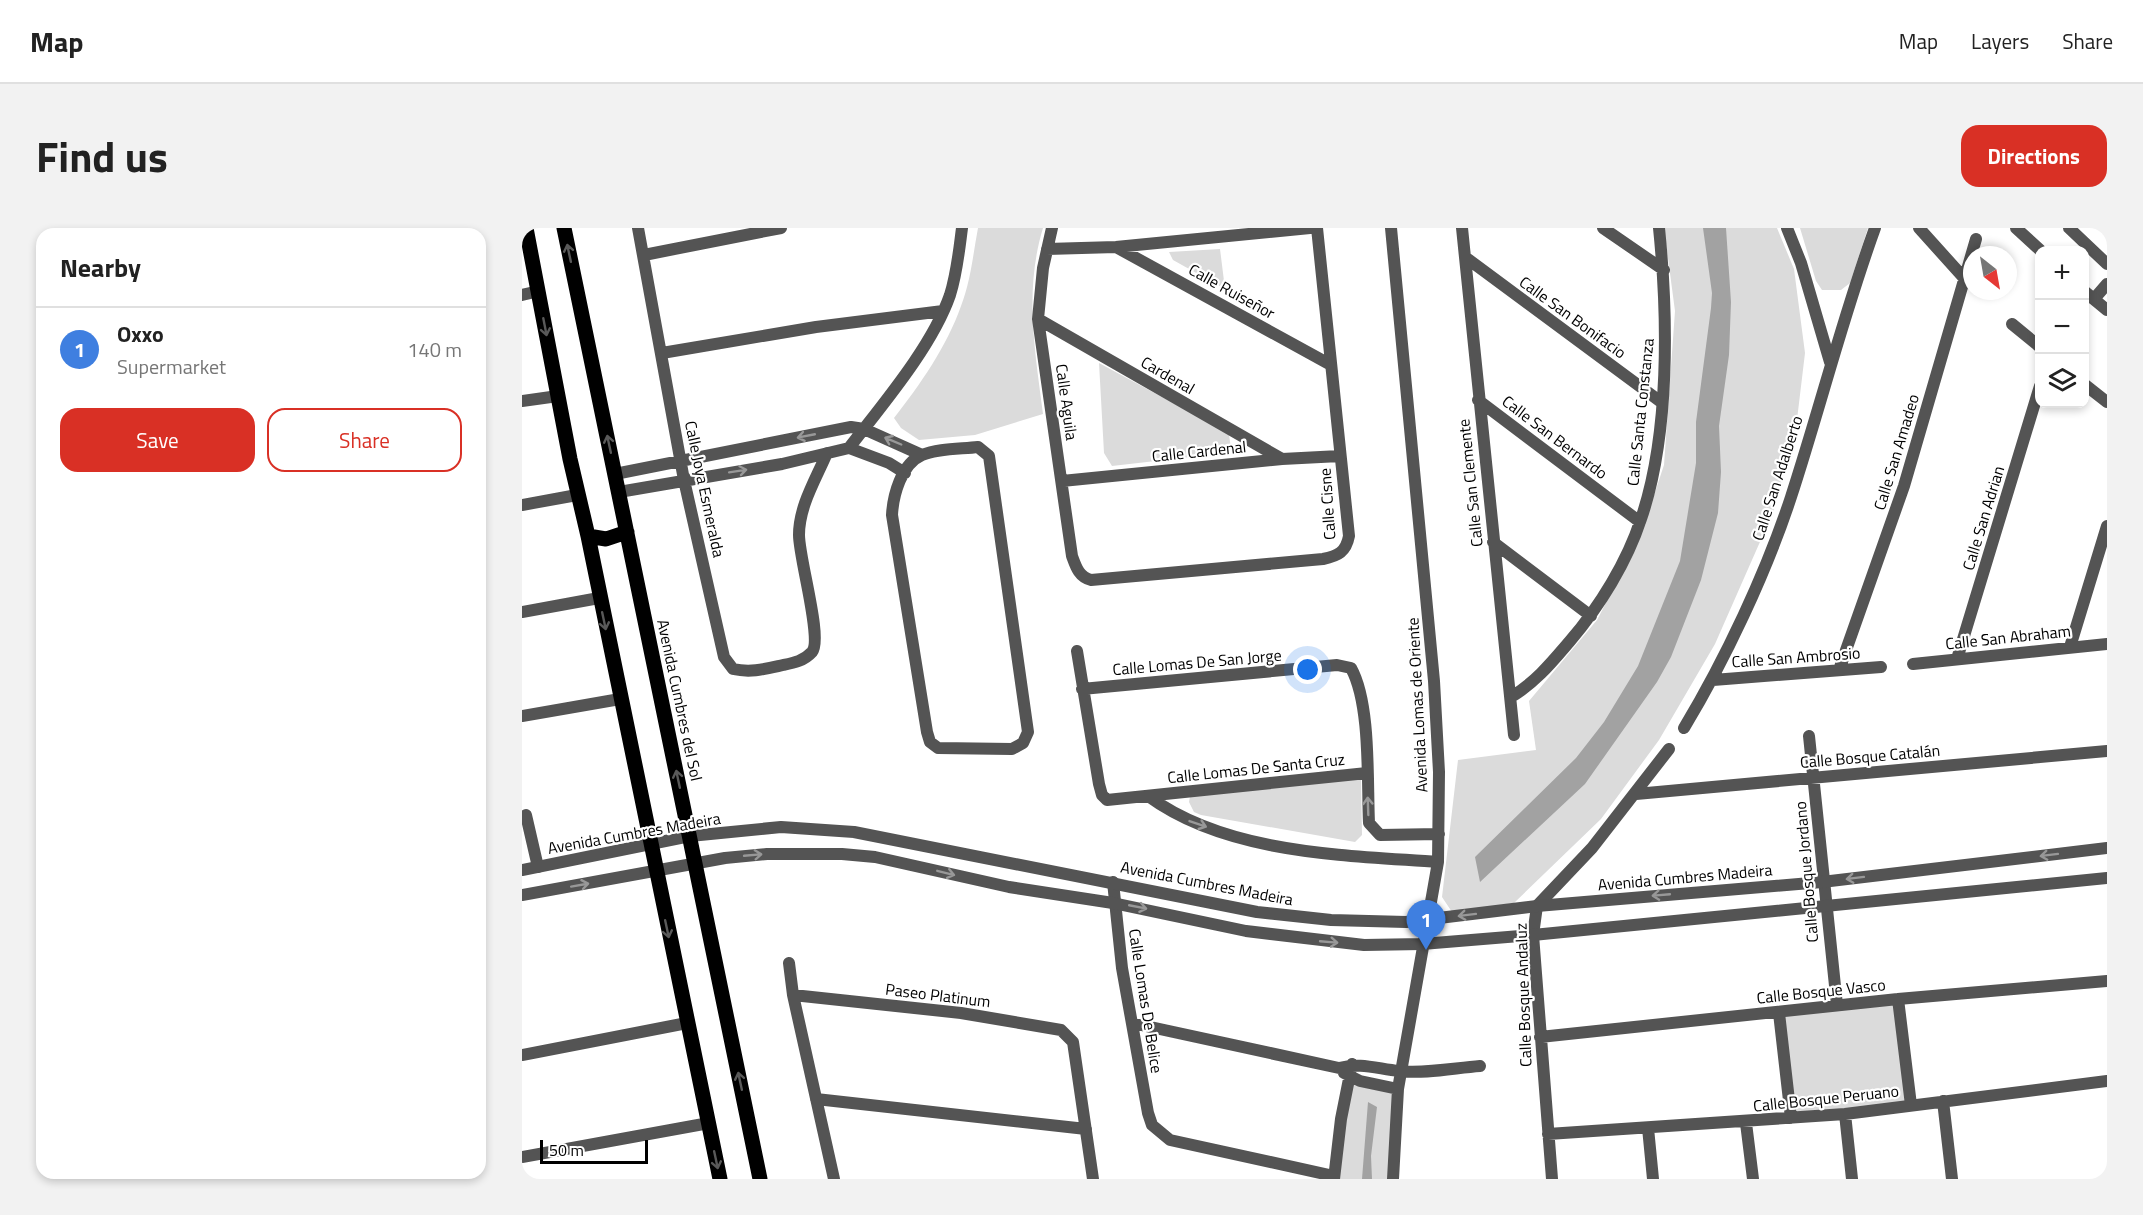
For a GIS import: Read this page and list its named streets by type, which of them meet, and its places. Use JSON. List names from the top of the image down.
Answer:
{
  "streets": {
    "main road": ["Avenida Cumbres del Sol"],
    "street": [
      "Calle Ruiseñor",
      "Calle San Bonifacio",
      "Cardenal",
      "Calle Aguila",
      "Calle Santa Constanza",
      "Calle San Bernardo",
      "Calle Cardenal",
      "Calle San Amadeo",
      "Calle San Adalberto",
      "Calle San Clemente",
      "Calle Joya Esmeralda",
      "Calle Cisne",
      "Calle San Adrian",
      "Calle San Abraham",
      "Calle San Ambrosio",
      "Calle Lomas De San Jorge",
      "Avenida Lomas de Oriente",
      "Calle Bosque Catalán",
      "Calle Lomas De Santa Cruz",
      "Avenida Cumbres Madeira",
      "Calle Bosque Jordano",
      "Calle Bosque Vasco",
      "Paseo Platinum",
      "Calle Bosque Andaluz",
      "Calle Lomas De Belice",
      "Calle Bosque Peruano"
    ]
  },
  "crossings": [
    ["Calle Ruiseñor", "Calle Cisne"],
    ["Calle San Bonifacio", "Calle Santa Constanza"],
    ["Calle San Bonifacio", "Calle San Clemente"],
    ["Cardenal", "Calle Aguila"],
    ["Cardenal", "Calle Cardenal"],
    ["Calle Aguila", "Calle Cardenal"],
    ["Calle Aguila", "Calle Cisne"],
    ["Calle Santa Constanza", "Calle San Bernardo"],
    ["Calle Santa Constanza", "Calle San Clemente"],
    ["Calle San Bernardo", "Calle San Clemente"],
    ["Calle Cardenal", "Calle Cisne"],
    ["Calle San Amadeo", "Calle San Ambrosio"],
    ["Calle San Adalberto", "Calle San Ambrosio"],
    ["Calle San Adrian", "Calle San Abraham"],
    ["Calle Lomas De San Jorge", "Calle Lomas De Santa Cruz"],
    ["Avenida Cumbres del Sol", "Avenida Cumbres Madeira"],
    ["Avenida Lomas de Oriente", "Calle Lomas De Santa Cruz"],
    ["Avenida Lomas de Oriente", "Avenida Cumbres Madeira"],
    ["Calle Bosque Catalán", "Calle Bosque Jordano"],
    ["Calle Bosque Catalán", "Calle Bosque Andaluz"],
    ["Avenida Cumbres Madeira", "Calle Bosque Jordano"],
    ["Avenida Cumbres Madeira", "Calle Bosque Andaluz"],
    ["Avenida Cumbres Madeira", "Calle Lomas De Belice"],
    ["Calle Bosque Jordano", "Calle Bosque Vasco"],
    ["Calle Bosque Vasco", "Calle Bosque Andaluz"],
    ["Calle Bosque Andaluz", "Calle Bosque Peruano"]
  ],
  "scale_bar": "50 m",
  "north": "bottom right",
  "page": {
    "header": "Map",
    "nav": ["Map", "Layers", "Share"],
    "title": "Find us",
    "buttons": [
      "Directions",
      ["Save", "Share"]
    ],
    "heading": "Nearby",
    "map_buttons": ["+", "−"],
    "list": [
      {
        "mark": "1",
        "name": "Oxxo",
        "note": "Supermarket",
        "value": "140 m"
      }
    ],
    "pins": "1",
    "scale": "50 m"
  }
}
